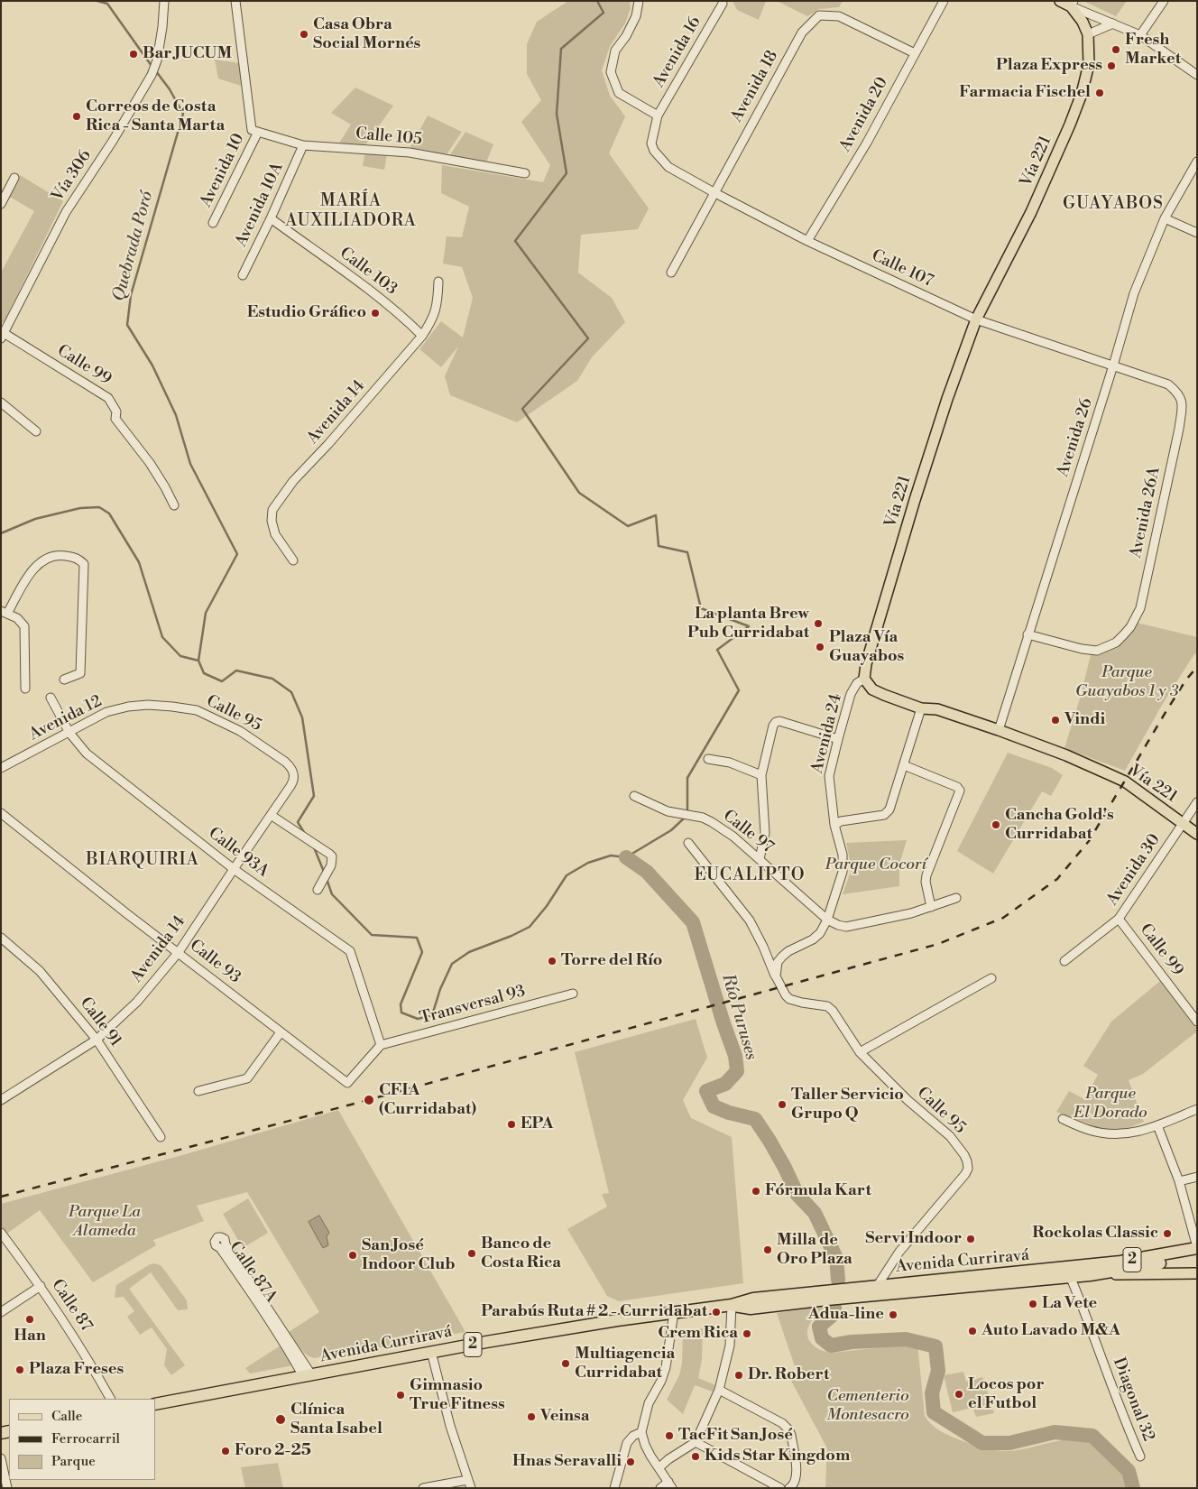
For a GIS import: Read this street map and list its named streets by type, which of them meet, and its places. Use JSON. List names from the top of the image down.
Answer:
{
  "streets": {
    "highway": ["2", "Avenida Curriravá"],
    "main road": ["Vía 221"],
    "street": [
      "Avenida 16",
      "Avenida 18",
      "Avenida 20",
      "Calle 105",
      "Avenida 10",
      "Vía 306",
      "Avenida 10A",
      "Calle 107",
      "Calle 103",
      "Calle 99",
      "Avenida 14",
      "Avenida 26",
      "Avenida 26A",
      "Calle 95",
      "Avenida 12",
      "Avenida 24",
      "Calle 97",
      "Calle 93A",
      "Avenida 30",
      "Calle 93",
      "Transversal 93",
      "Calle 91",
      "Calle 87A",
      "Calle 87",
      "Diagonal 32"
    ]
  },
  "crossings": [
    ["Avenida 16", "Calle 107"],
    ["Avenida 18", "Avenida 20"],
    ["Avenida 18", "Calle 107"],
    ["Avenida 20", "Calle 107"],
    ["Calle 105", "Avenida 10"],
    ["Calle 105", "Avenida 10A"],
    ["Vía 221", "Calle 107"],
    ["Vía 221", "Avenida 26"],
    ["Vía 221", "Avenida 24"],
    ["Vía 221", "Avenida 30"],
    ["Vía 306", "Calle 99"],
    ["Avenida 10A", "Calle 103"],
    ["Calle 107", "Avenida 26"],
    ["Calle 107", "Avenida 26A"],
    ["Calle 103", "Avenida 14"],
    ["Calle 99", "Avenida 30"],
    ["Avenida 14", "Calle 95"],
    ["Avenida 14", "Calle 93A"],
    ["Avenida 14", "Calle 93"],
    ["Avenida 14", "Calle 91"],
    ["Avenida 26", "Avenida 26A"],
    ["Calle 95", "Avenida 12"],
    ["Calle 95", "Avenida 24"],
    ["Calle 95", "Avenida Curriravá"],
    ["Avenida 12", "Calle 93A"],
    ["Avenida 24", "Calle 97"],
    ["Calle 93A", "Calle 93"],
    ["Calle 93A", "Transversal 93"],
    ["Calle 93", "Transversal 93"],
    ["Avenida Curriravá", "Calle 87A"],
    ["Avenida Curriravá", "Diagonal 32"]
  ],
  "districts": [
    "MARÍA AUXILIADORA",
    "GUAYABOS",
    "BIARQUIRIA",
    "EUCALIPTO"
  ],
  "water": ["Quebrada Poró", "Río Puruses"],
  "parks": [
    "Parque Guayabos 1 y 3",
    "Parque Cocorí",
    "Parque El Dorado",
    "Parque La Alameda",
    "Cementerio Montesacro"
  ],
  "places": [
    "Casa Obra Social Mornés",
    "Fresh Market",
    "Bar JUCUM",
    "Plaza Express",
    "Farmacia Fischel",
    "Correos de Costa Rica - Santa Marta",
    "Estudio Gráfico",
    "La planta Brew Pub Curridabat",
    "Plaza Vía Guayabos",
    "Vindi",
    "Cancha Gold's Curridabat",
    "Torre del Río",
    "CFIA (Curridabat)",
    "Taller Servicio Grupo Q",
    "EPA",
    "Fórmula Kart",
    "Rockolas Classic",
    "Servi Indoor",
    "Milla de Oro Plaza",
    "Banco de Costa Rica",
    "San José Indoor Club",
    "La Vete",
    "Parabús Ruta # 2 - Curridabat",
    "Adua-line",
    "Han",
    "Auto Lavado M&A",
    "Crem Rica",
    "Multiagencia Curridabat",
    "Plaza Freses",
    "Dr. Robert",
    "Locos por el Futbol",
    "Gimnasio True Fitness",
    "Veinsa",
    "Clínica Santa Isabel",
    "TacFit San José",
    "Foro 2-25",
    "Kids Star Kingdom",
    "Hnas Seravalli"
  ],
  "legend": ["Calle", "Ferrocarril", "Parque"]
}
